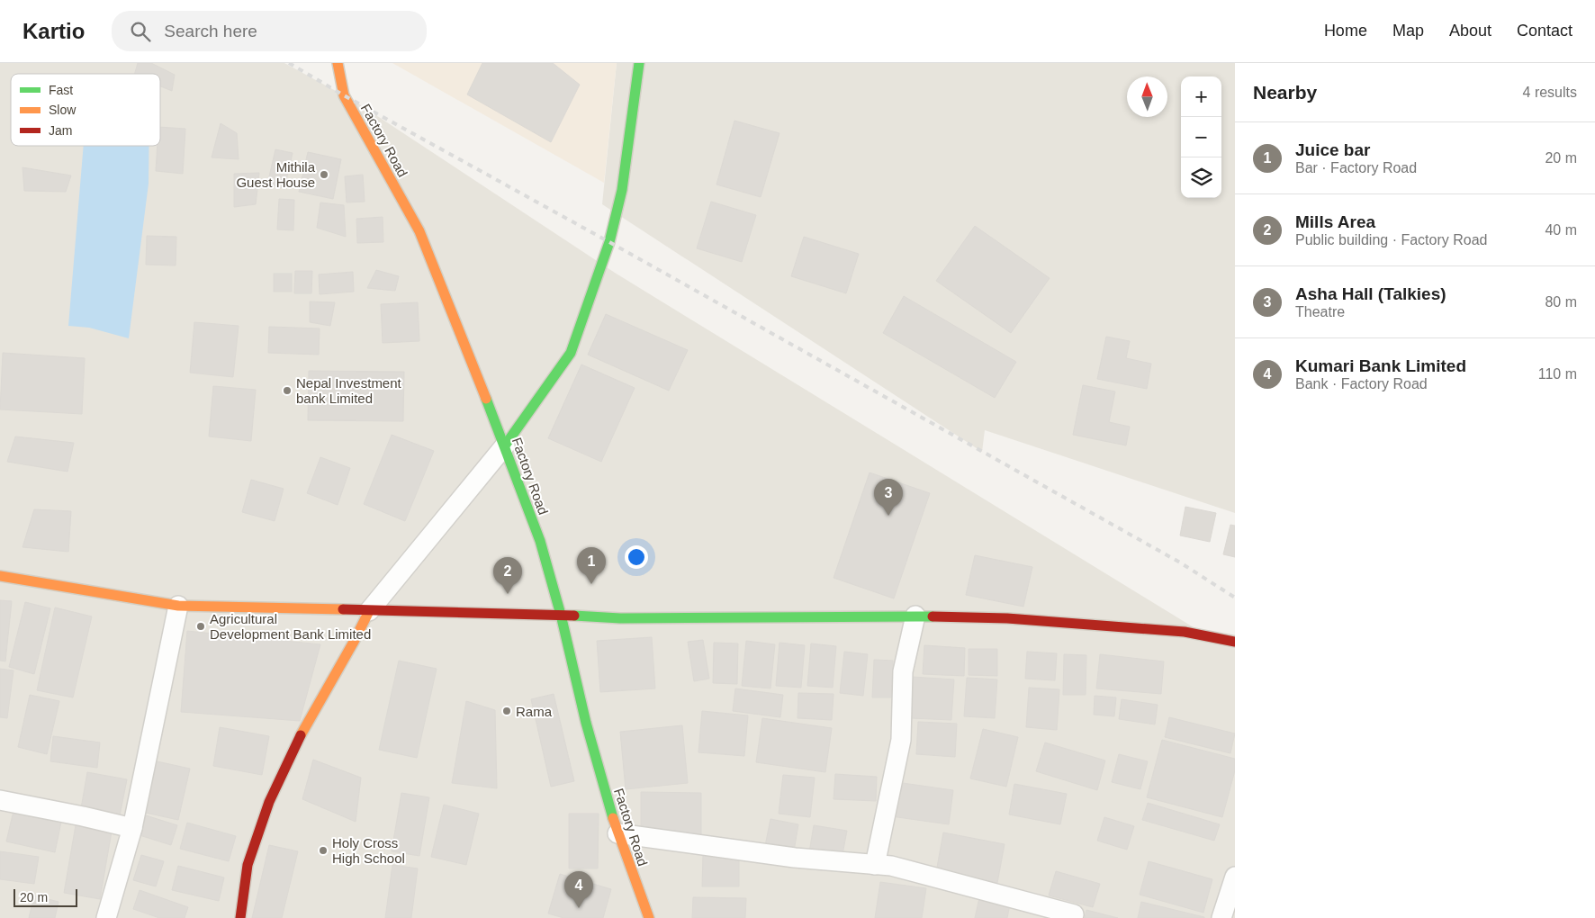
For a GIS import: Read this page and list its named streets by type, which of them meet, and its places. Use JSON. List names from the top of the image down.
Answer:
{
  "streets": {
    "street": ["Factory Road"]
  },
  "places": [
    "Mithila Guest House",
    "Nepal Investment bank Limited",
    "Agricultural Development Bank Limited",
    "Rama",
    "Holy Cross High School"
  ],
  "legend": ["Fast", "Slow", "Jam"],
  "scale_bar": "20 m",
  "north": "top",
  "page": {
    "header": "Kartio",
    "search": "Search here",
    "nav": [
      "Home",
      "Map",
      "About",
      "Contact"
    ],
    "heading": ["Nearby", "4 results"],
    "map_buttons": ["+", "−"],
    "list": [
      {
        "mark": "1",
        "name": "Juice bar",
        "note": "Bar · Factory Road",
        "value": "20 m"
      },
      {
        "mark": "2",
        "name": "Mills Area",
        "note": "Public building · Factory Road",
        "value": "40 m"
      },
      {
        "mark": "3",
        "name": "Asha Hall (Talkies)",
        "note": "Theatre",
        "value": "80 m"
      },
      {
        "mark": "4",
        "name": "Kumari Bank Limited",
        "note": "Bank · Factory Road",
        "value": "110 m"
      }
    ],
    "pins": [
      "3",
      "1",
      "2",
      "4"
    ],
    "scale": "20 m"
  }
}
